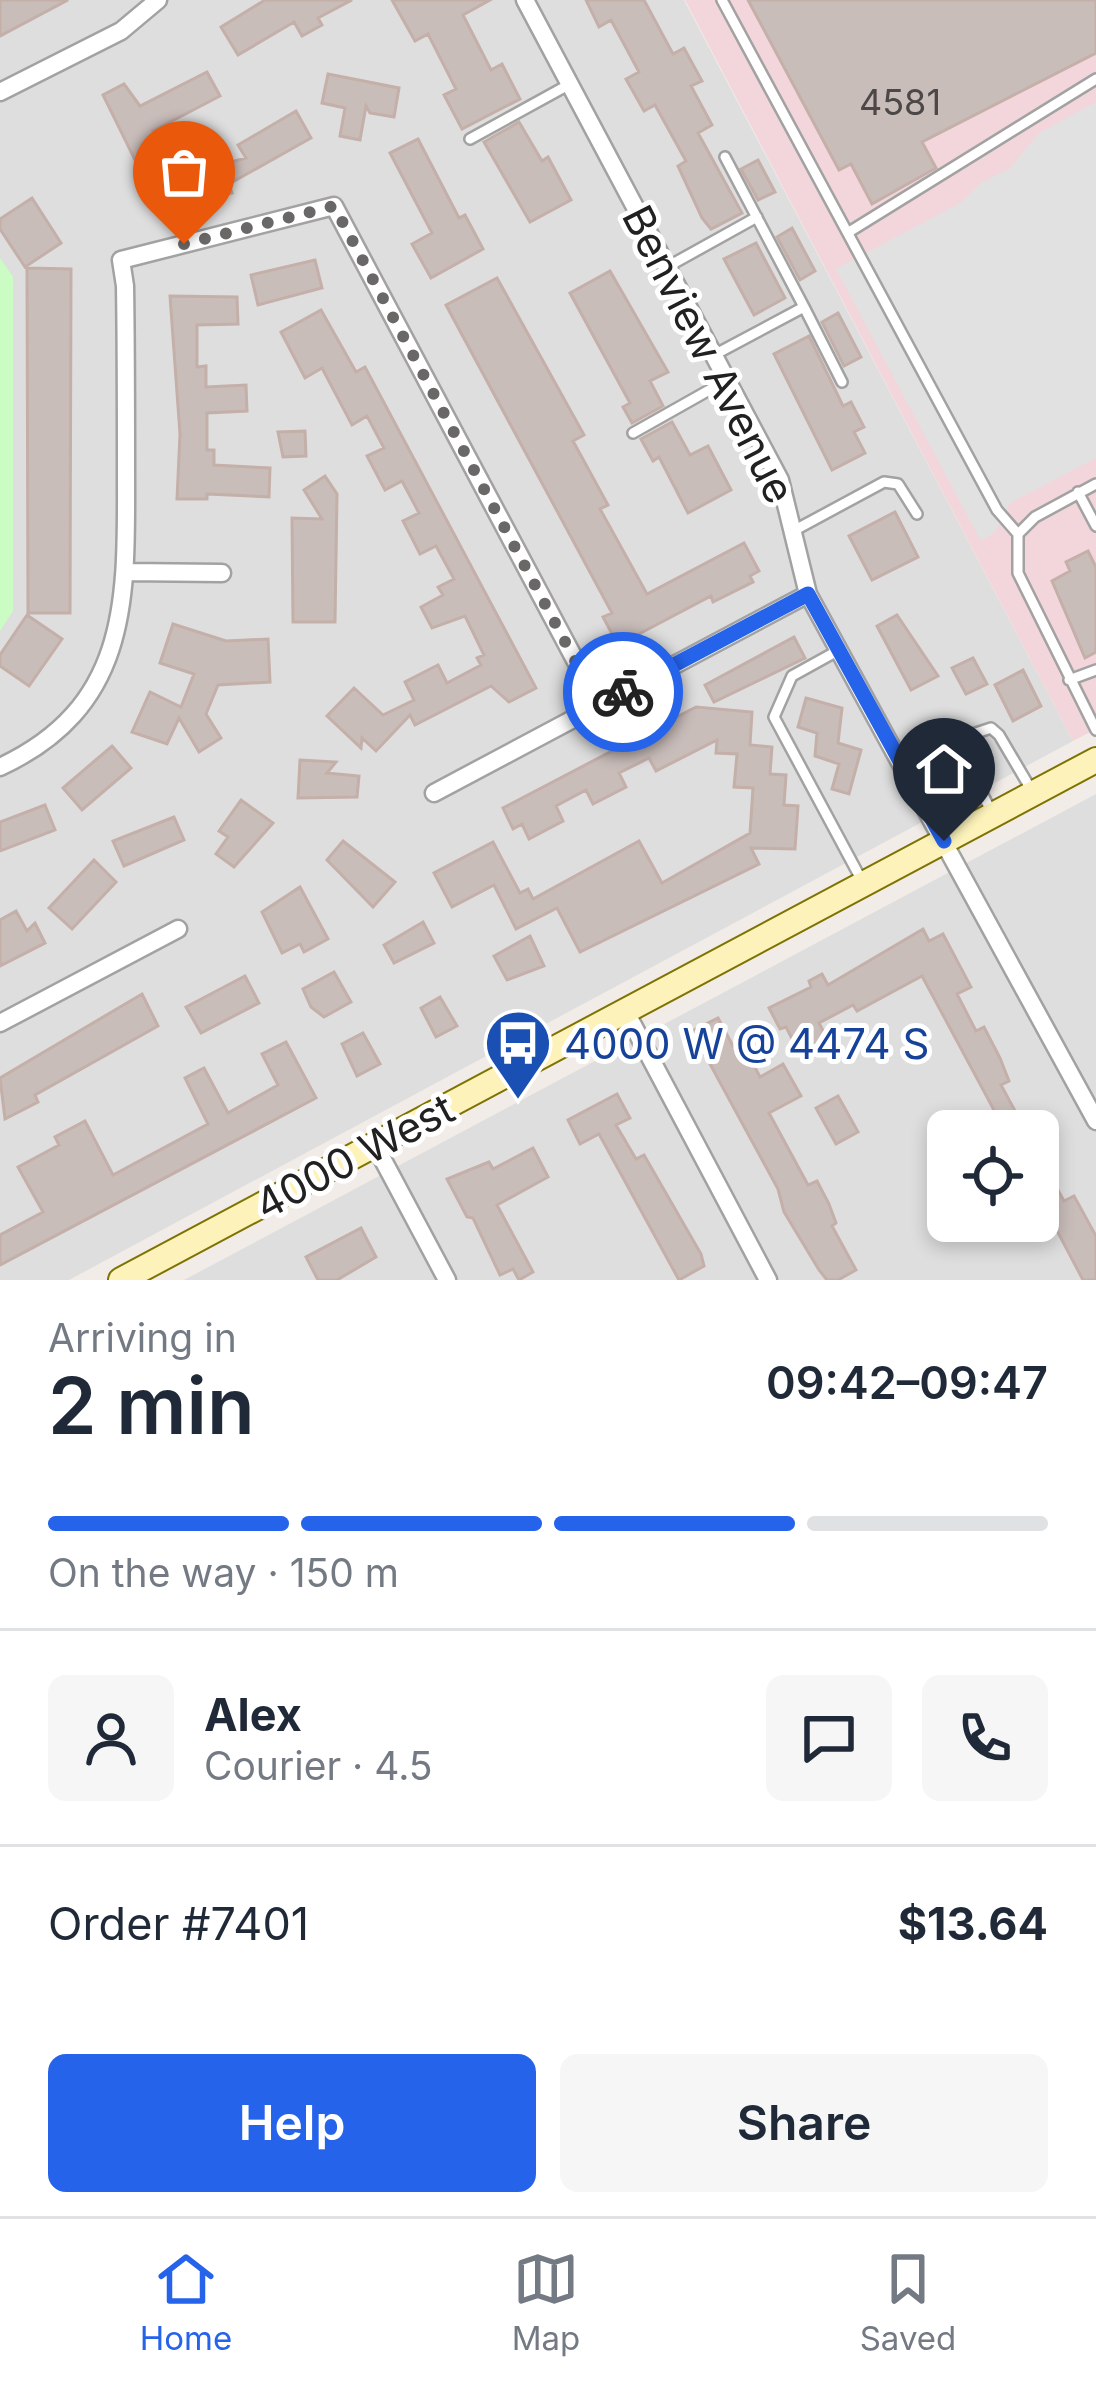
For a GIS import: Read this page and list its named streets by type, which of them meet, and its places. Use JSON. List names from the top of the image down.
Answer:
{
  "streets": {
    "street": ["Benview Avenue", "4000 West"]
  },
  "crossings": [
    ["Benview Avenue", "4000 West"]
  ],
  "places": {
    "bus stop": ["4000 W @ 4474 S"]
  },
  "house_numbers": ["4581"],
  "page": {
    "heading": ["2 min", "Arriving in", "09:42–09:47"],
    "panel": [
      "Alex",
      "Courier · 4.5",
      "Order #7401",
      "$13.64"
    ],
    "bar": "On the way · 150 m",
    "buttons": ["Help", "Share"],
    "tabs": ["Home", "Map", "Saved"]
  }
}
